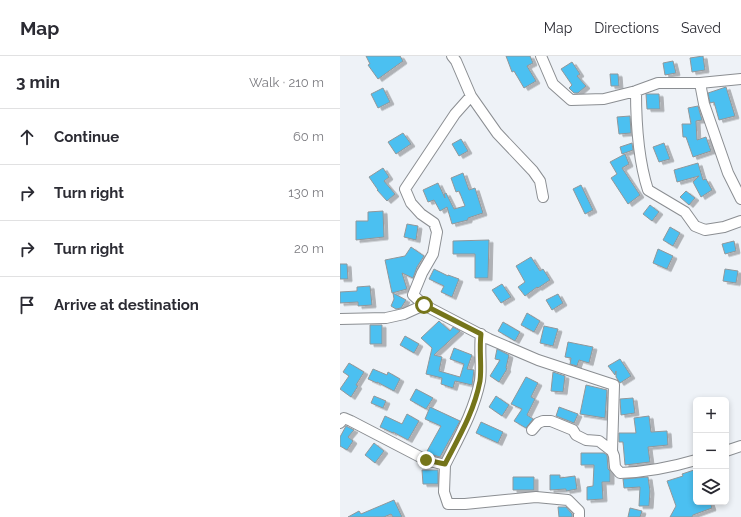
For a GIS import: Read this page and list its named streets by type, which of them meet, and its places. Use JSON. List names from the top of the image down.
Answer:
{
  "page": {
    "header": "Map",
    "nav": ["Map", "Directions", "Saved"],
    "heading": ["3 min", "Walk · 210 m"],
    "list": [
      ["Continue", "60 m"],
      ["Turn right", "130 m"],
      ["Turn right", "20 m"],
      "Arrive at destination"
    ],
    "map_buttons": ["+", "−"]
  }
}
